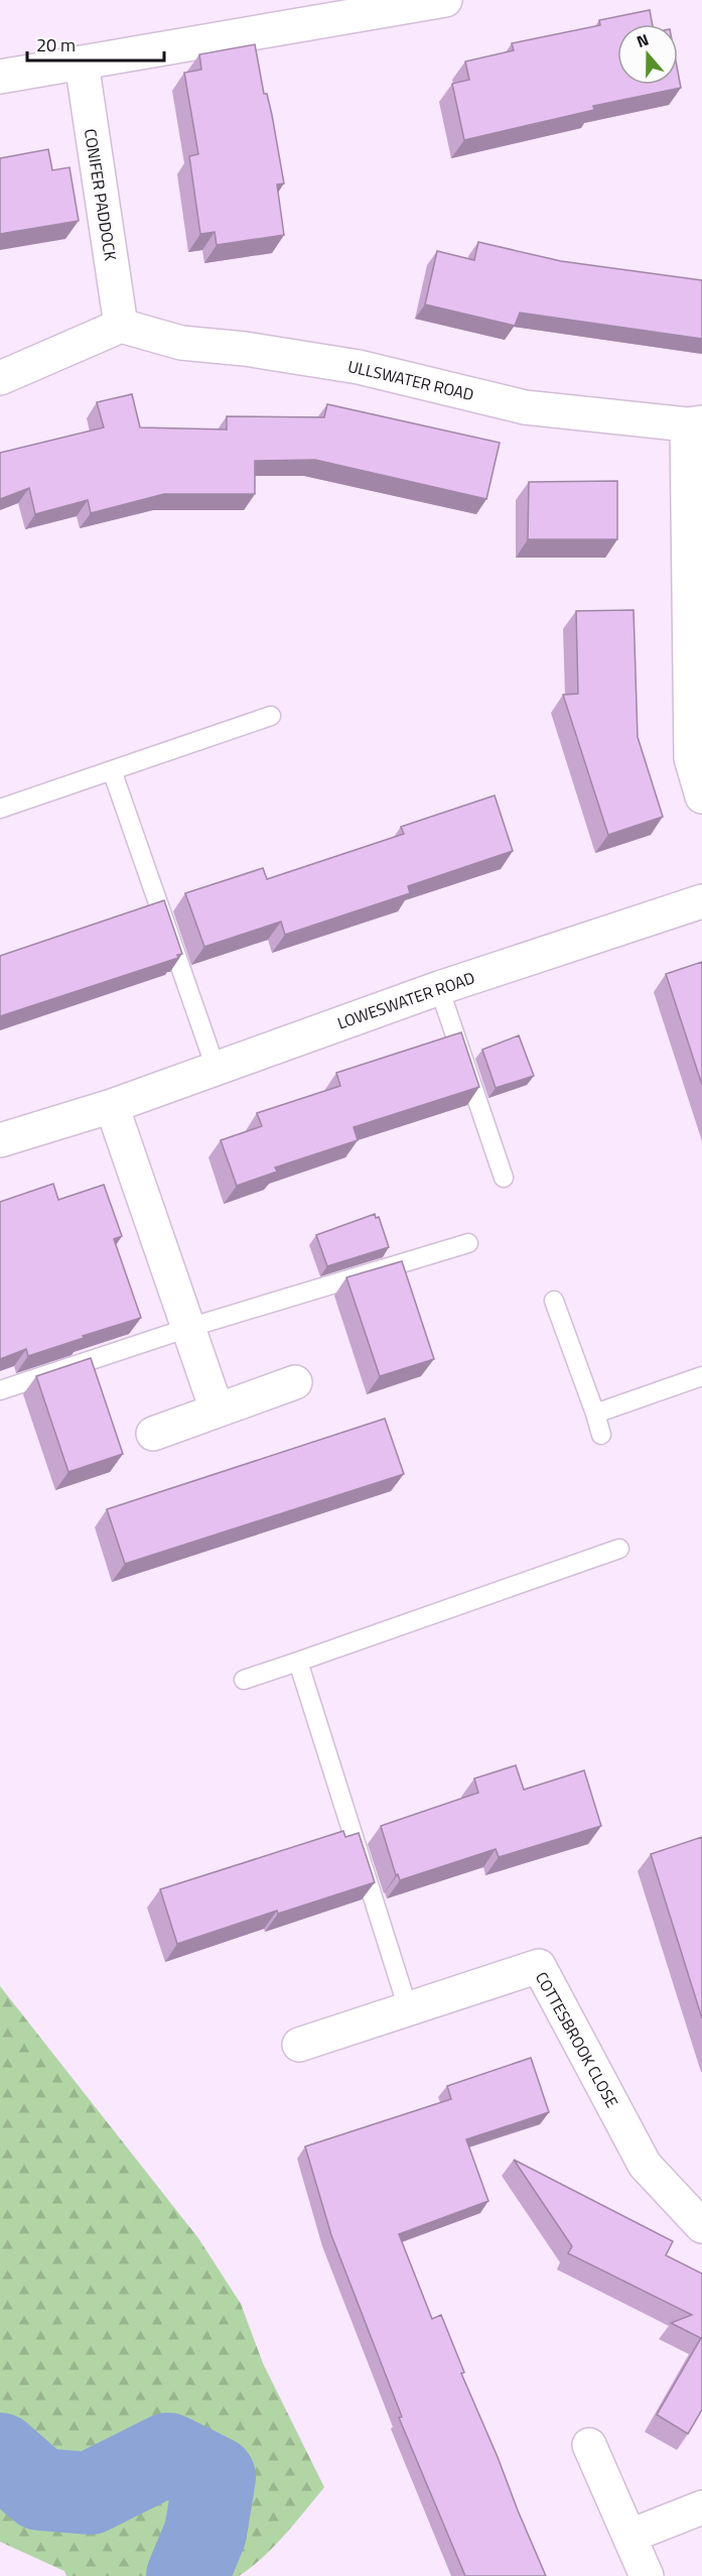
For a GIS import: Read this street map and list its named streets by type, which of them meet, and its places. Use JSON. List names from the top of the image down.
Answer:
{
  "streets": {
    "street": [
      "CONIFER PADDOCK",
      "ULLSWATER ROAD",
      "LOWESWATER ROAD",
      "COTTESBROOK CLOSE"
    ]
  },
  "crossings": [
    ["CONIFER PADDOCK", "ULLSWATER ROAD"]
  ],
  "scale_bar": "20 m",
  "north": "top"
}
